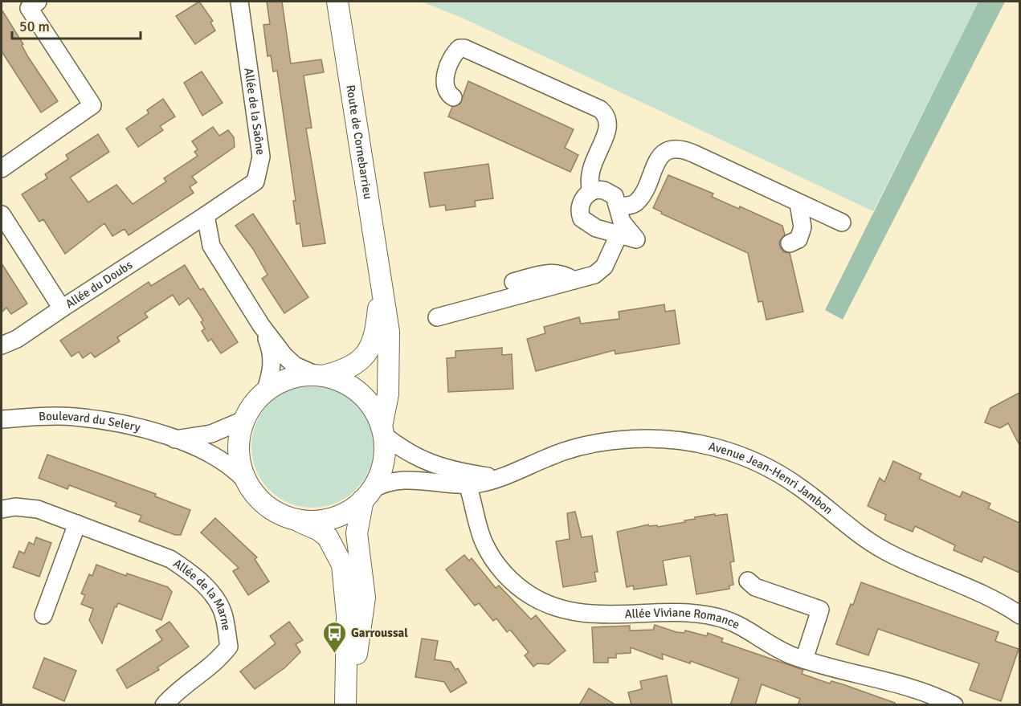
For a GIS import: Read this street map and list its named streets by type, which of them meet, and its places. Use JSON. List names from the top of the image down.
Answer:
{
  "streets": {
    "main road": ["Route de Cornebarrieu"],
    "street": [
      "Allée de la Saône",
      "Allée du Doubs",
      "Boulevard du Selery",
      "Avenue Jean-Henri Jambon",
      "Allée de la Marne",
      "Allée Viviane Romance"
    ]
  },
  "crossings": [
    ["Allée de la Saône", "Allée du Doubs"],
    ["Route de Cornebarrieu", "Boulevard du Selery"],
    ["Route de Cornebarrieu", "Avenue Jean-Henri Jambon"],
    ["Boulevard du Selery", "Avenue Jean-Henri Jambon"],
    ["Avenue Jean-Henri Jambon", "Allée Viviane Romance"]
  ],
  "places": {
    "bus stop": ["Garroussal"]
  },
  "scale_bar": "50 m"
}
